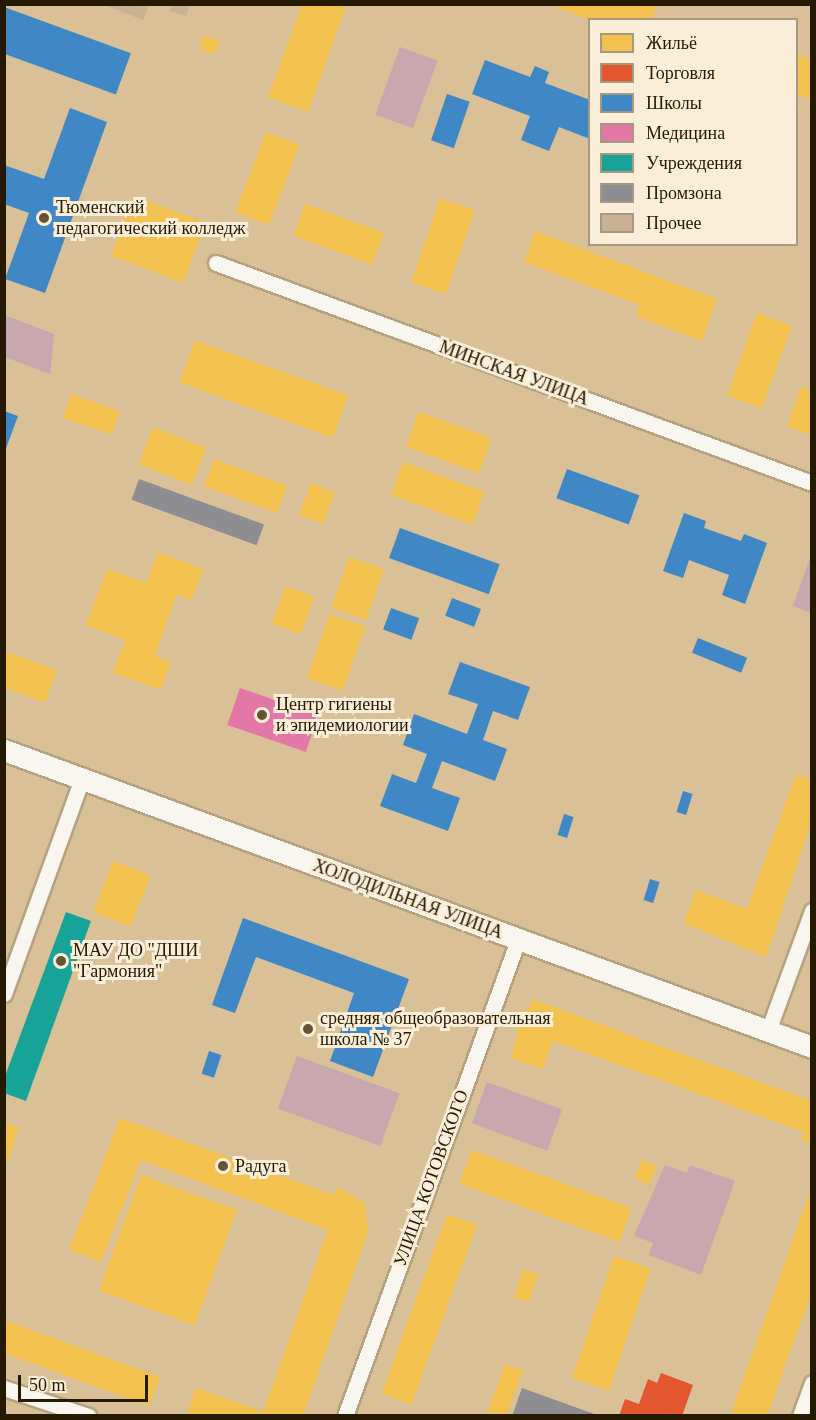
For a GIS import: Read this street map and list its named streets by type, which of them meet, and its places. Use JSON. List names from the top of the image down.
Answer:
{
  "streets": {
    "street": ["МИНСКАЯ УЛИЦА", "ХОЛОДИЛЬНАЯ УЛИЦА", "УЛИЦА КОТОВСКОГО"]
  },
  "crossings": [
    ["ХОЛОДИЛЬНАЯ УЛИЦА", "УЛИЦА КОТОВСКОГО"]
  ],
  "places": [
    "Тюменский педагогический колледж",
    "Центр гигиены и эпидемиологии",
    "МАУ ДО \"ДШИ \"Гармония\"",
    "средняя общеобразовательная школа № 37",
    "Радуга"
  ],
  "legend": [
    "Жильё",
    "Торговля",
    "Школы",
    "Медицина",
    "Учреждения",
    "Промзона",
    "Прочее"
  ],
  "scale_bar": "50 m"
}
